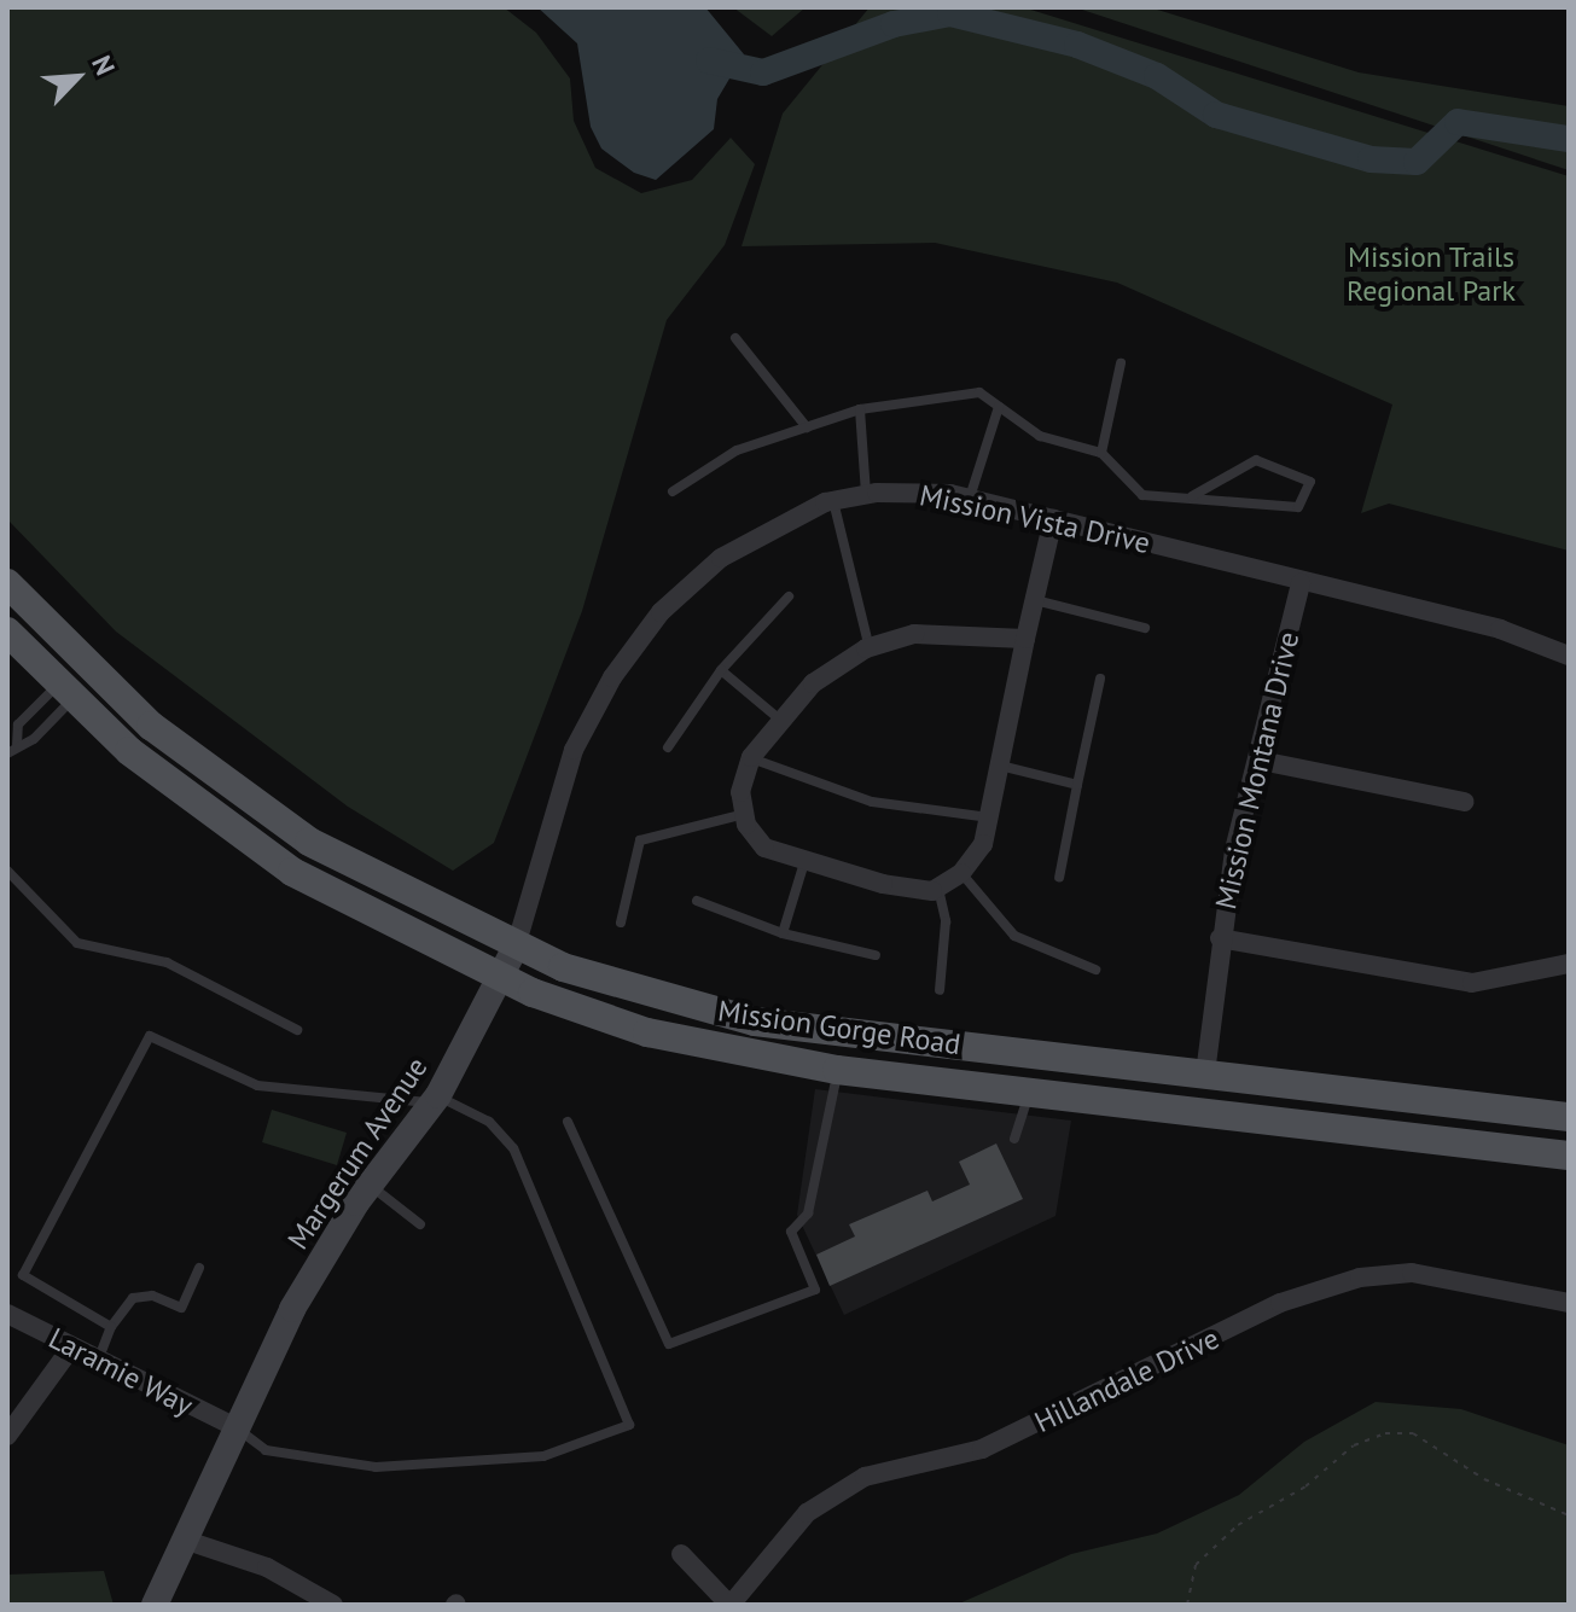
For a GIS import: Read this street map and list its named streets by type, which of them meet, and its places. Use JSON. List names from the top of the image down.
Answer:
{
  "streets": {
    "main road": ["Mission Gorge Road"],
    "street": [
      "Mission Vista Drive",
      "Mission Montana Drive",
      "Margerum Avenue",
      "Laramie Way",
      "Hillandale Drive"
    ]
  },
  "crossings": [
    ["Mission Vista Drive", "Mission Montana Drive"],
    ["Mission Vista Drive", "Mission Gorge Road"],
    ["Mission Vista Drive", "Margerum Avenue"],
    ["Mission Montana Drive", "Mission Gorge Road"],
    ["Mission Gorge Road", "Margerum Avenue"],
    ["Margerum Avenue", "Laramie Way"]
  ],
  "parks": ["Mission Trails Regional Park"],
  "north": "top right"
}
